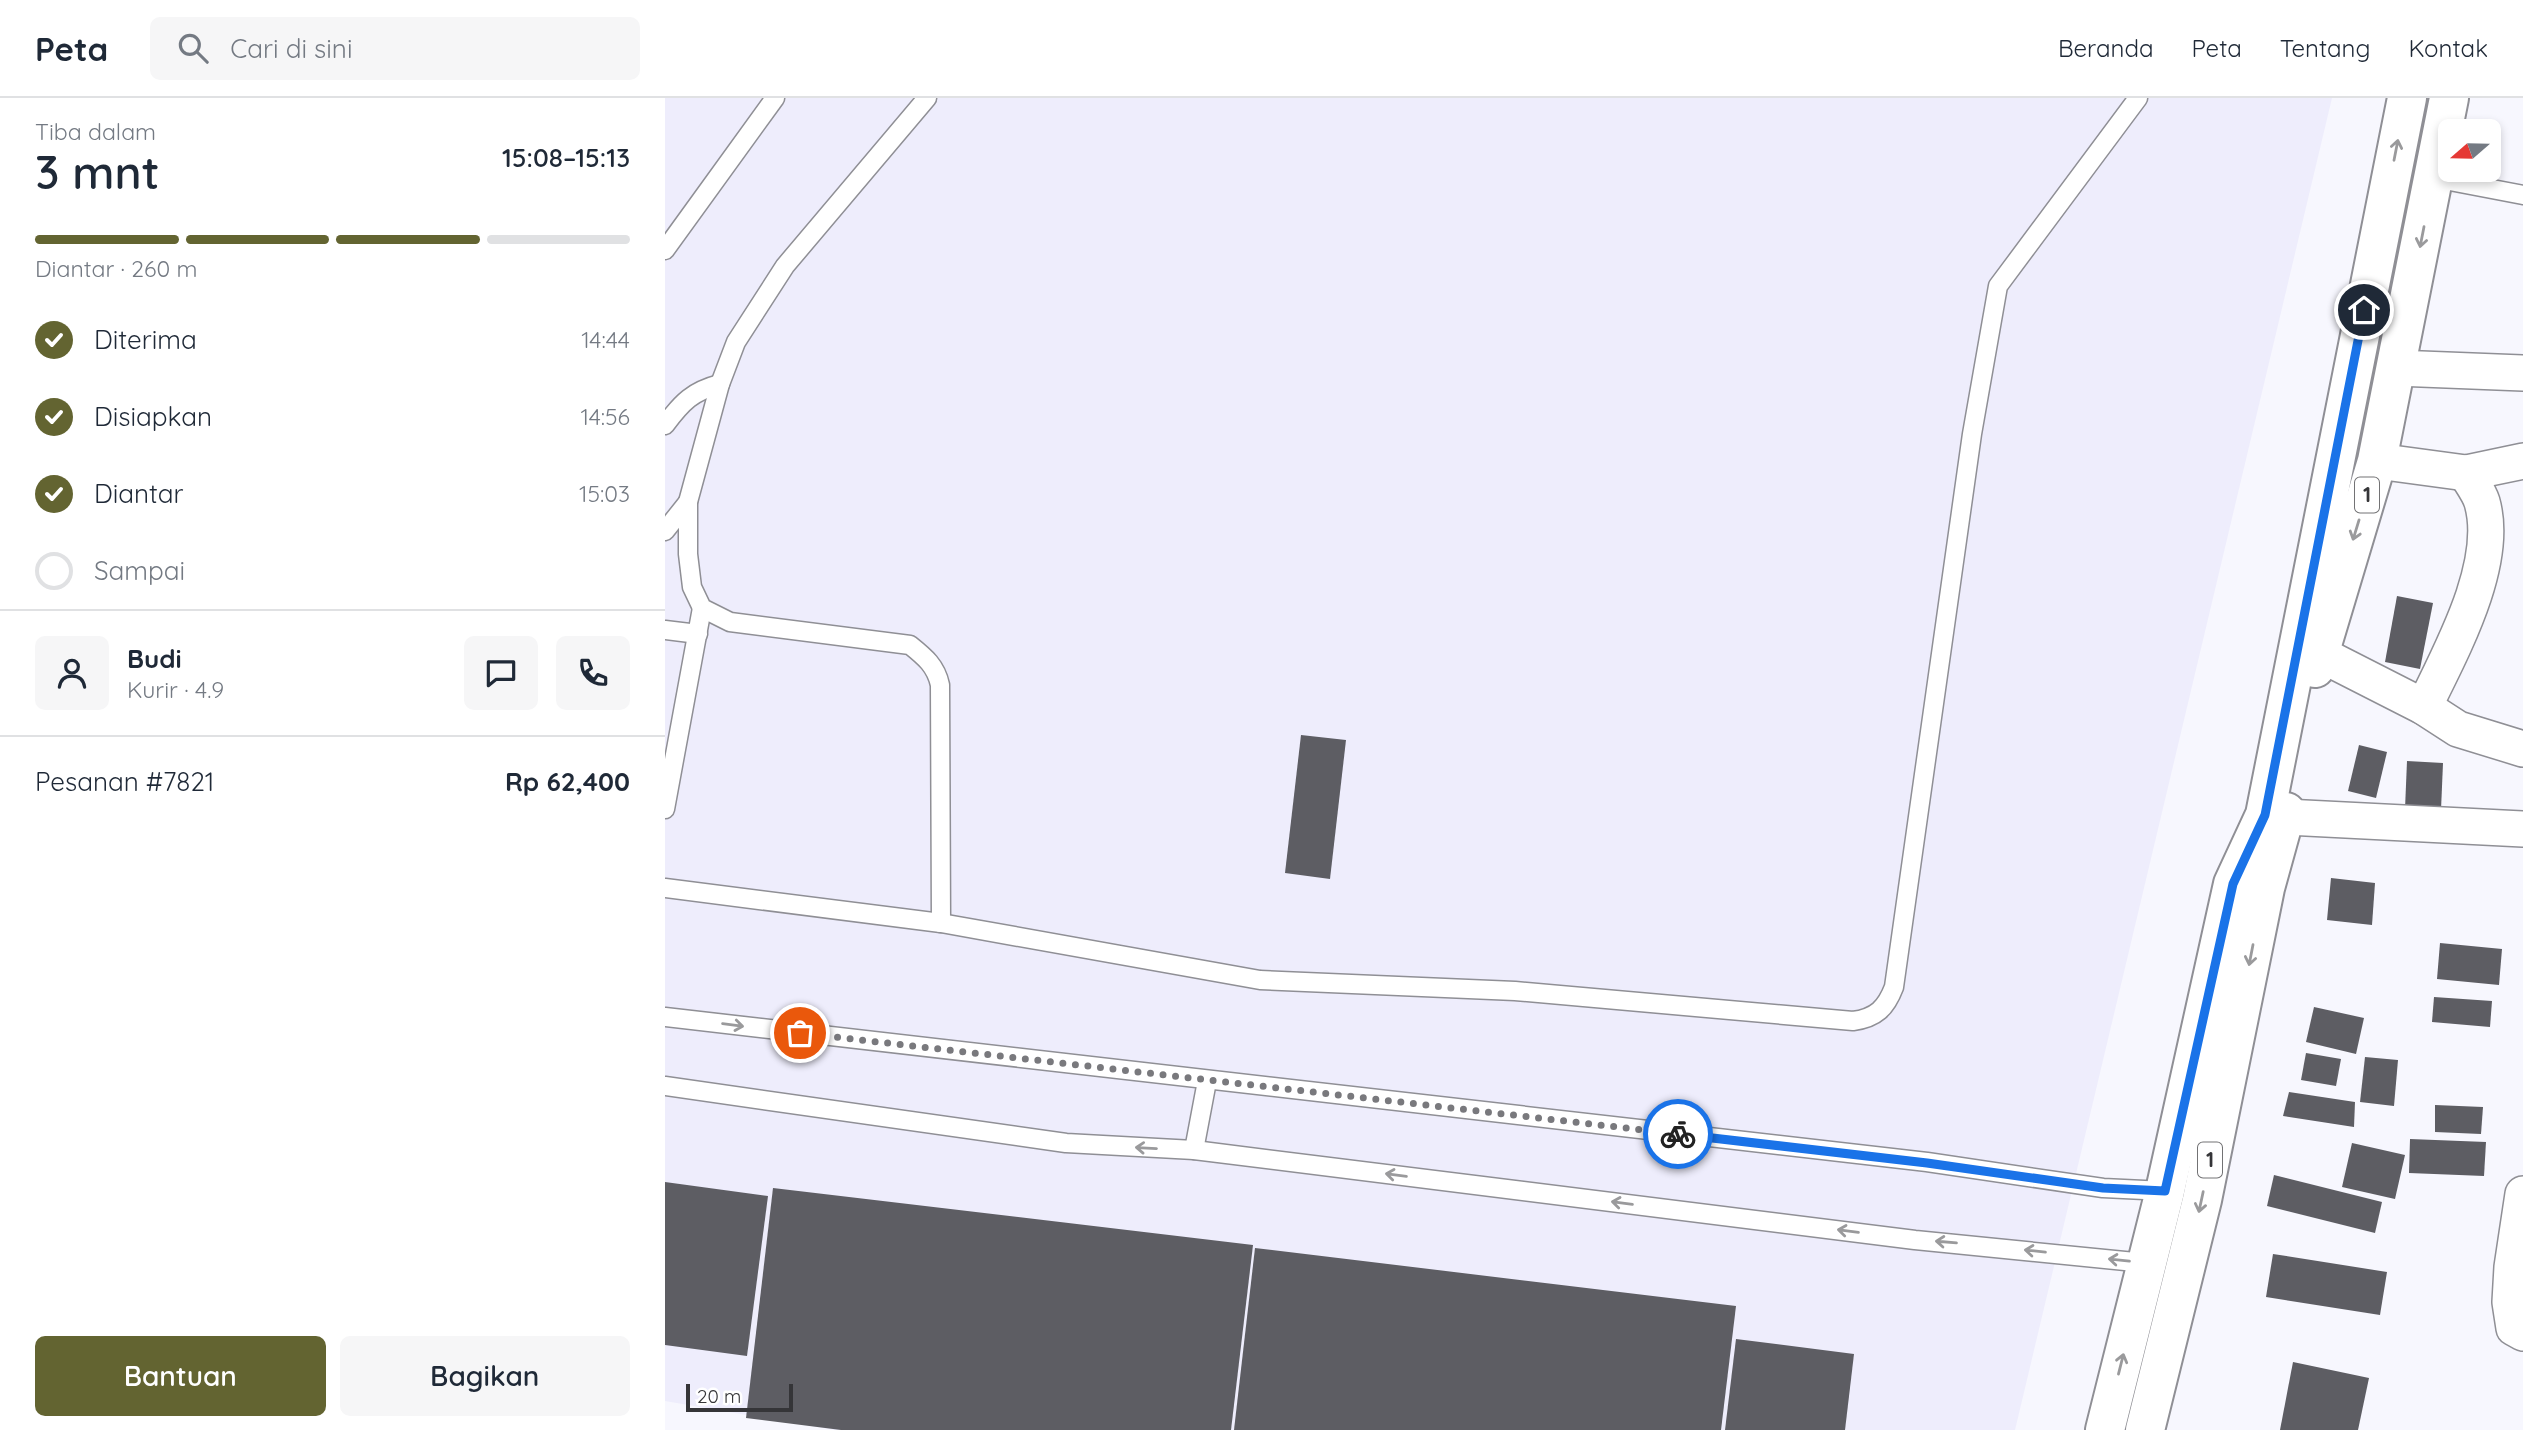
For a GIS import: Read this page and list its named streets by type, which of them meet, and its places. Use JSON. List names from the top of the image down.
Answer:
{
  "streets": {
    "highway": ["1"]
  },
  "scale_bar": "20 m",
  "north": "left",
  "page": {
    "header": "Peta",
    "search": "Cari di sini",
    "nav": [
      "Beranda",
      "Peta",
      "Tentang",
      "Kontak"
    ],
    "heading": ["3 mnt", "Tiba dalam", "15:08–15:13"],
    "panel": [
      "Budi",
      "Kurir · 4.9",
      "Pesanan #7821",
      "Rp 62,400"
    ],
    "bar": "Diantar · 260 m",
    "list": [
      ["Diterima", "14:44"],
      ["Disiapkan", "14:56"],
      ["Diantar", "15:03"],
      "Sampai"
    ],
    "buttons": ["Bantuan", "Bagikan"],
    "scale": "20 m"
  }
}
